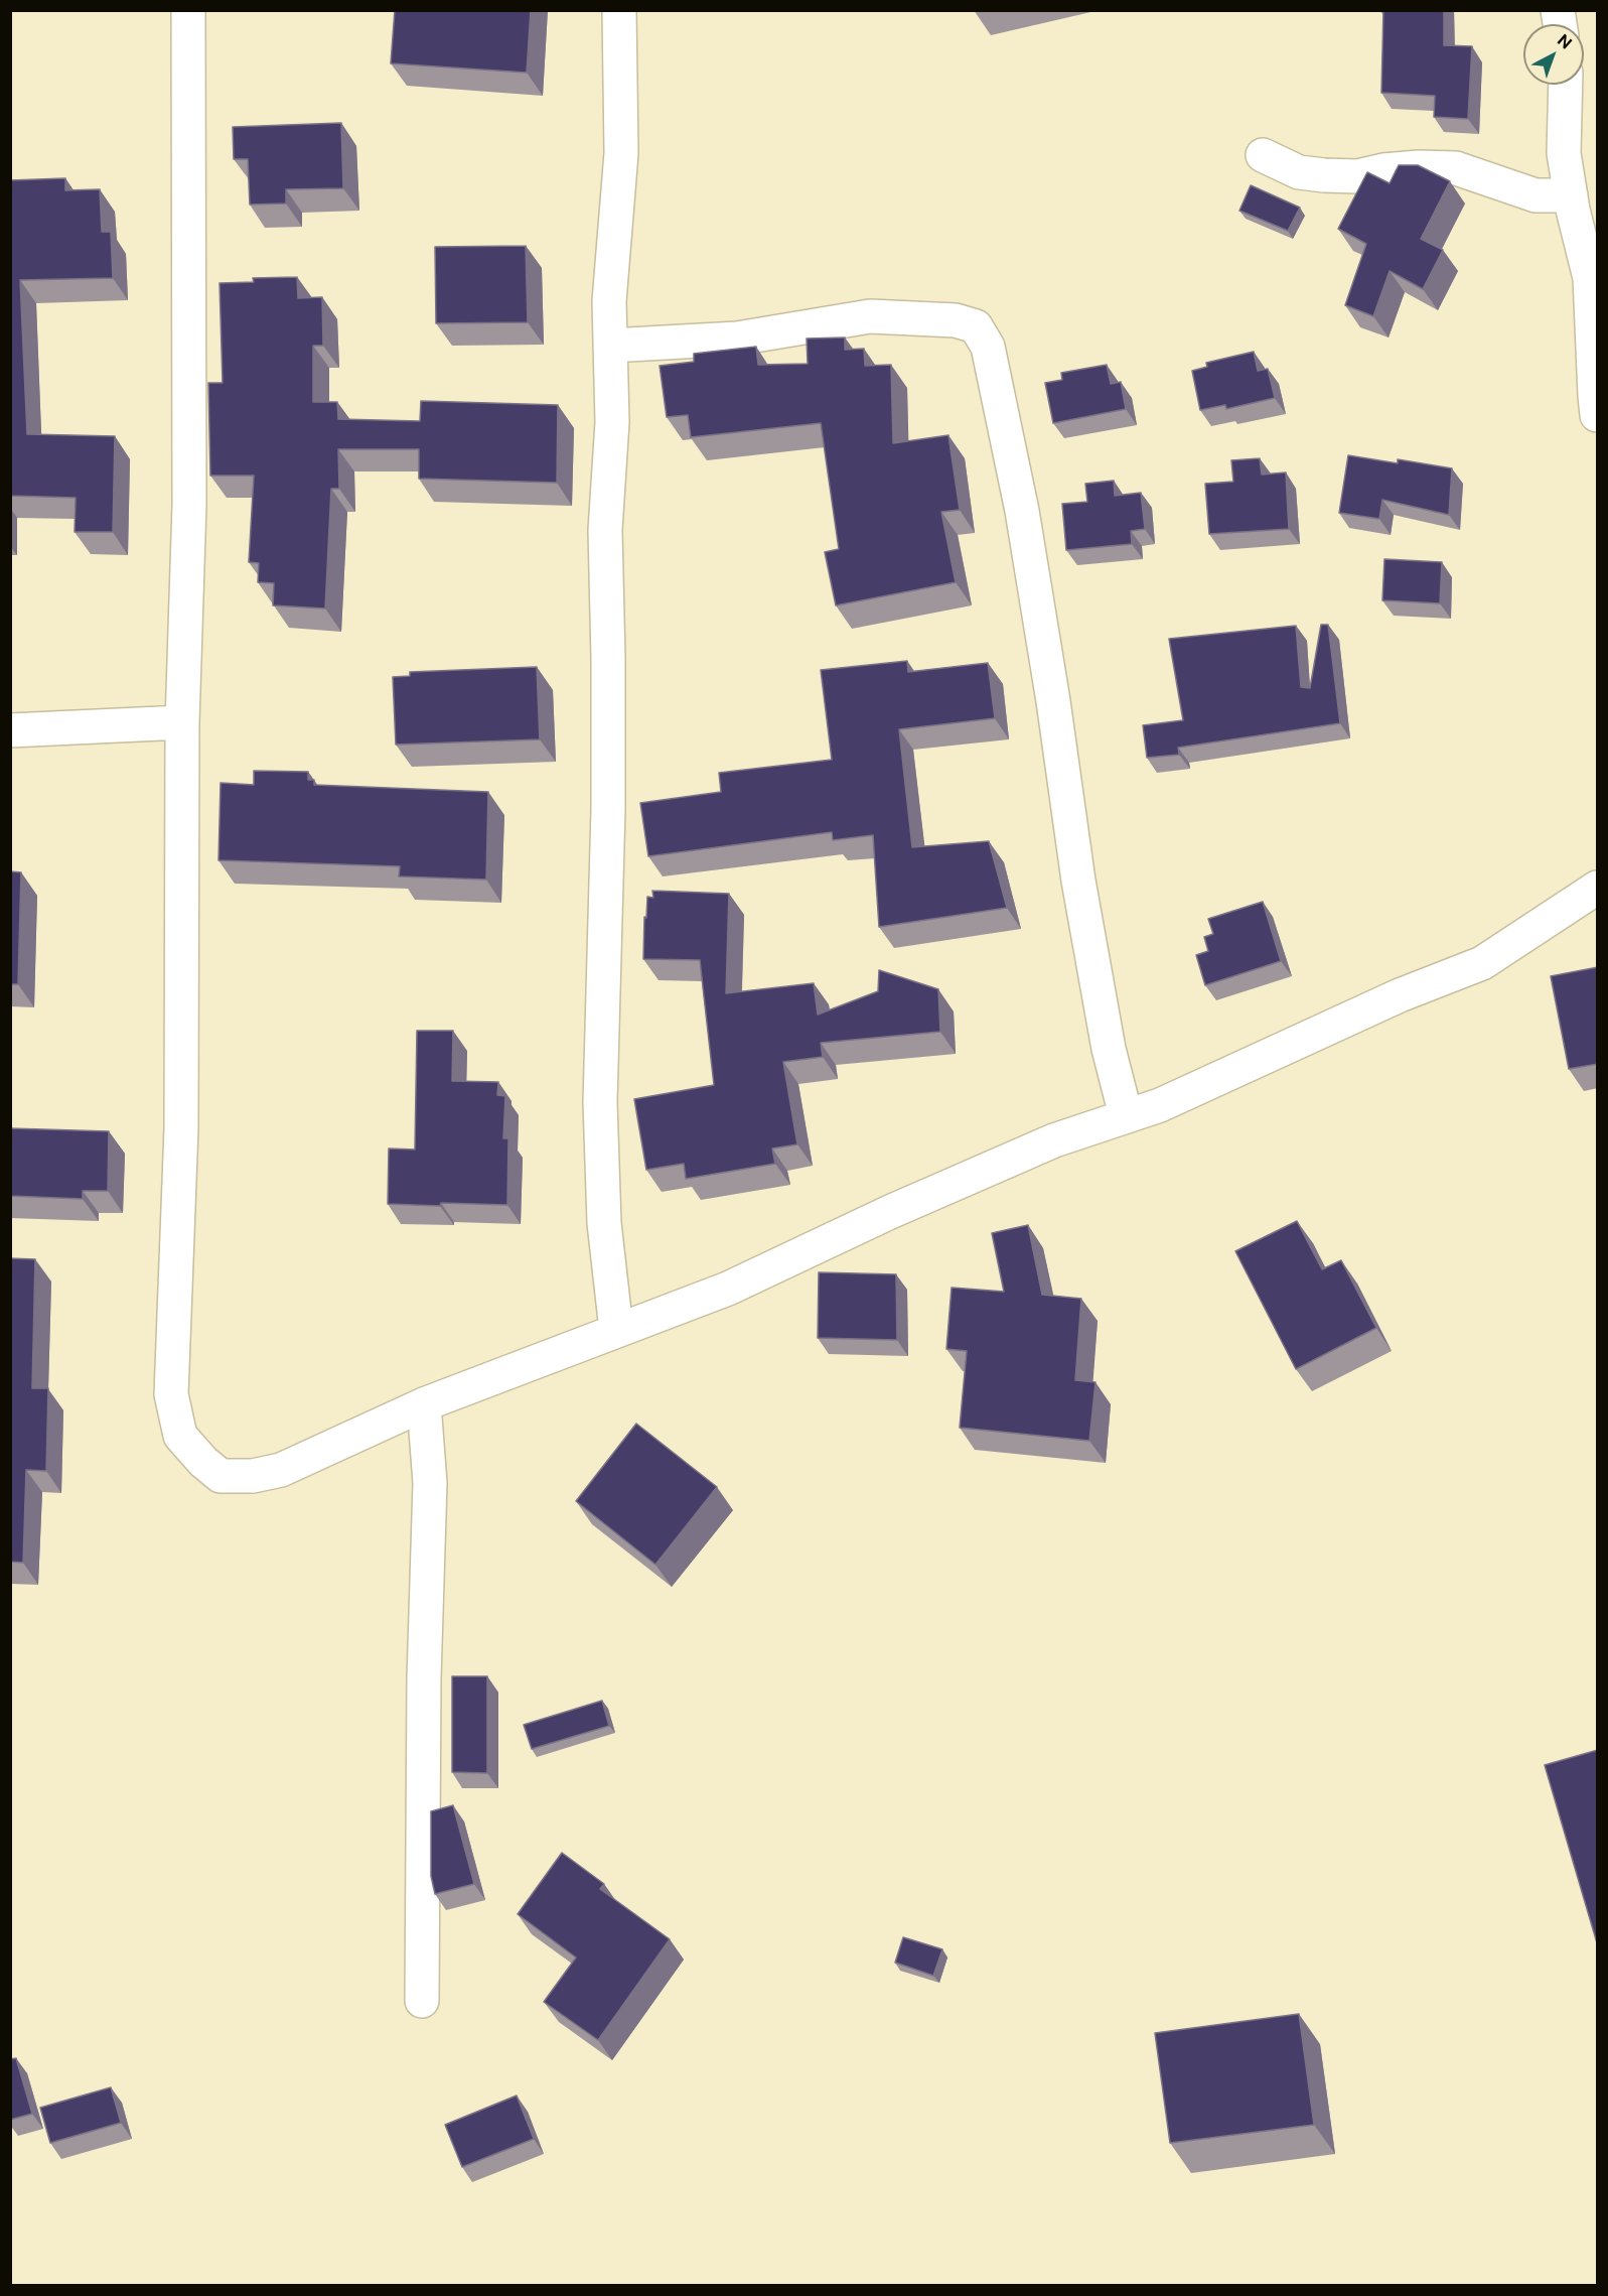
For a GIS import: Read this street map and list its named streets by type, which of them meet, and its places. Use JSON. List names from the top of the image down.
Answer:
{
  "north": "top right"
}
